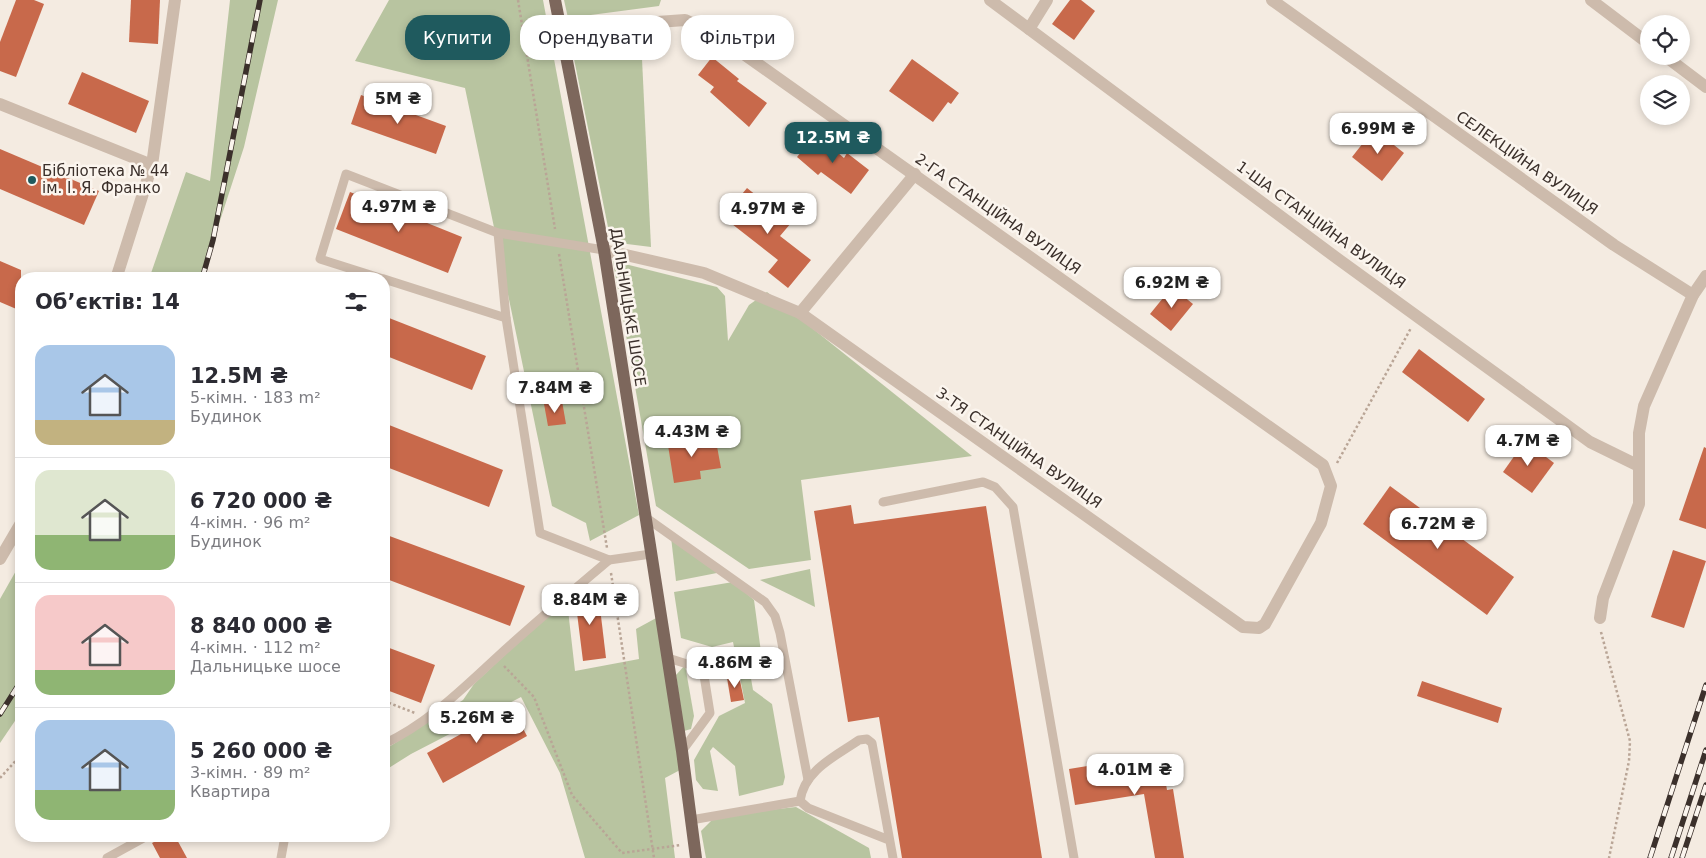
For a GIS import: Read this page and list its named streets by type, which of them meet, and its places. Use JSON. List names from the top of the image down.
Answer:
{
  "streets": {
    "main road": ["ДАЛЬНИЦЬКЕ ШОСЕ"],
    "street": [
      "СЕЛЕКЦІЙНА ВУЛИЦЯ",
      "2-ГА СТАНЦІЙНА ВУЛИЦЯ",
      "1-ША СТАНЦІЙНА ВУЛИЦЯ",
      "3-ТЯ СТАНЦІЙНА ВУЛИЦЯ"
    ]
  },
  "crossings": [
    ["2-ГА СТАНЦІЙНА ВУЛИЦЯ", "3-ТЯ СТАНЦІЙНА ВУЛИЦЯ"],
    ["ДАЛЬНИЦЬКЕ ШОСЕ", "3-ТЯ СТАНЦІЙНА ВУЛИЦЯ"]
  ],
  "places": ["Бібліотека № 44 ім. І. Я. Франко"],
  "page": {
    "chip": ["Купити", "Орендувати", "Фільтри"],
    "price": [
      "5M ₴",
      "6.99M ₴",
      "12.5M ₴",
      "4.97M ₴",
      "4.97M ₴",
      "6.92M ₴",
      "7.84M ₴",
      "4.43M ₴",
      "4.7M ₴",
      "6.72M ₴",
      "8.84M ₴",
      "4.86M ₴",
      "5.26M ₴",
      "4.01M ₴"
    ],
    "heading": "Об’єктів: 14",
    "list": [
      {
        "name": "12.5M ₴",
        "note": "5-кімн. · 183 m² · Будинок"
      },
      {
        "name": "6 720 000 ₴",
        "note": "4-кімн. · 96 m² · Будинок"
      },
      {
        "name": "8 840 000 ₴",
        "note": "4-кімн. · 112 m² · Дальницьке шосе"
      },
      {
        "name": "5 260 000 ₴",
        "note": "3-кімн. · 89 m² · Квартира"
      }
    ]
  }
}
